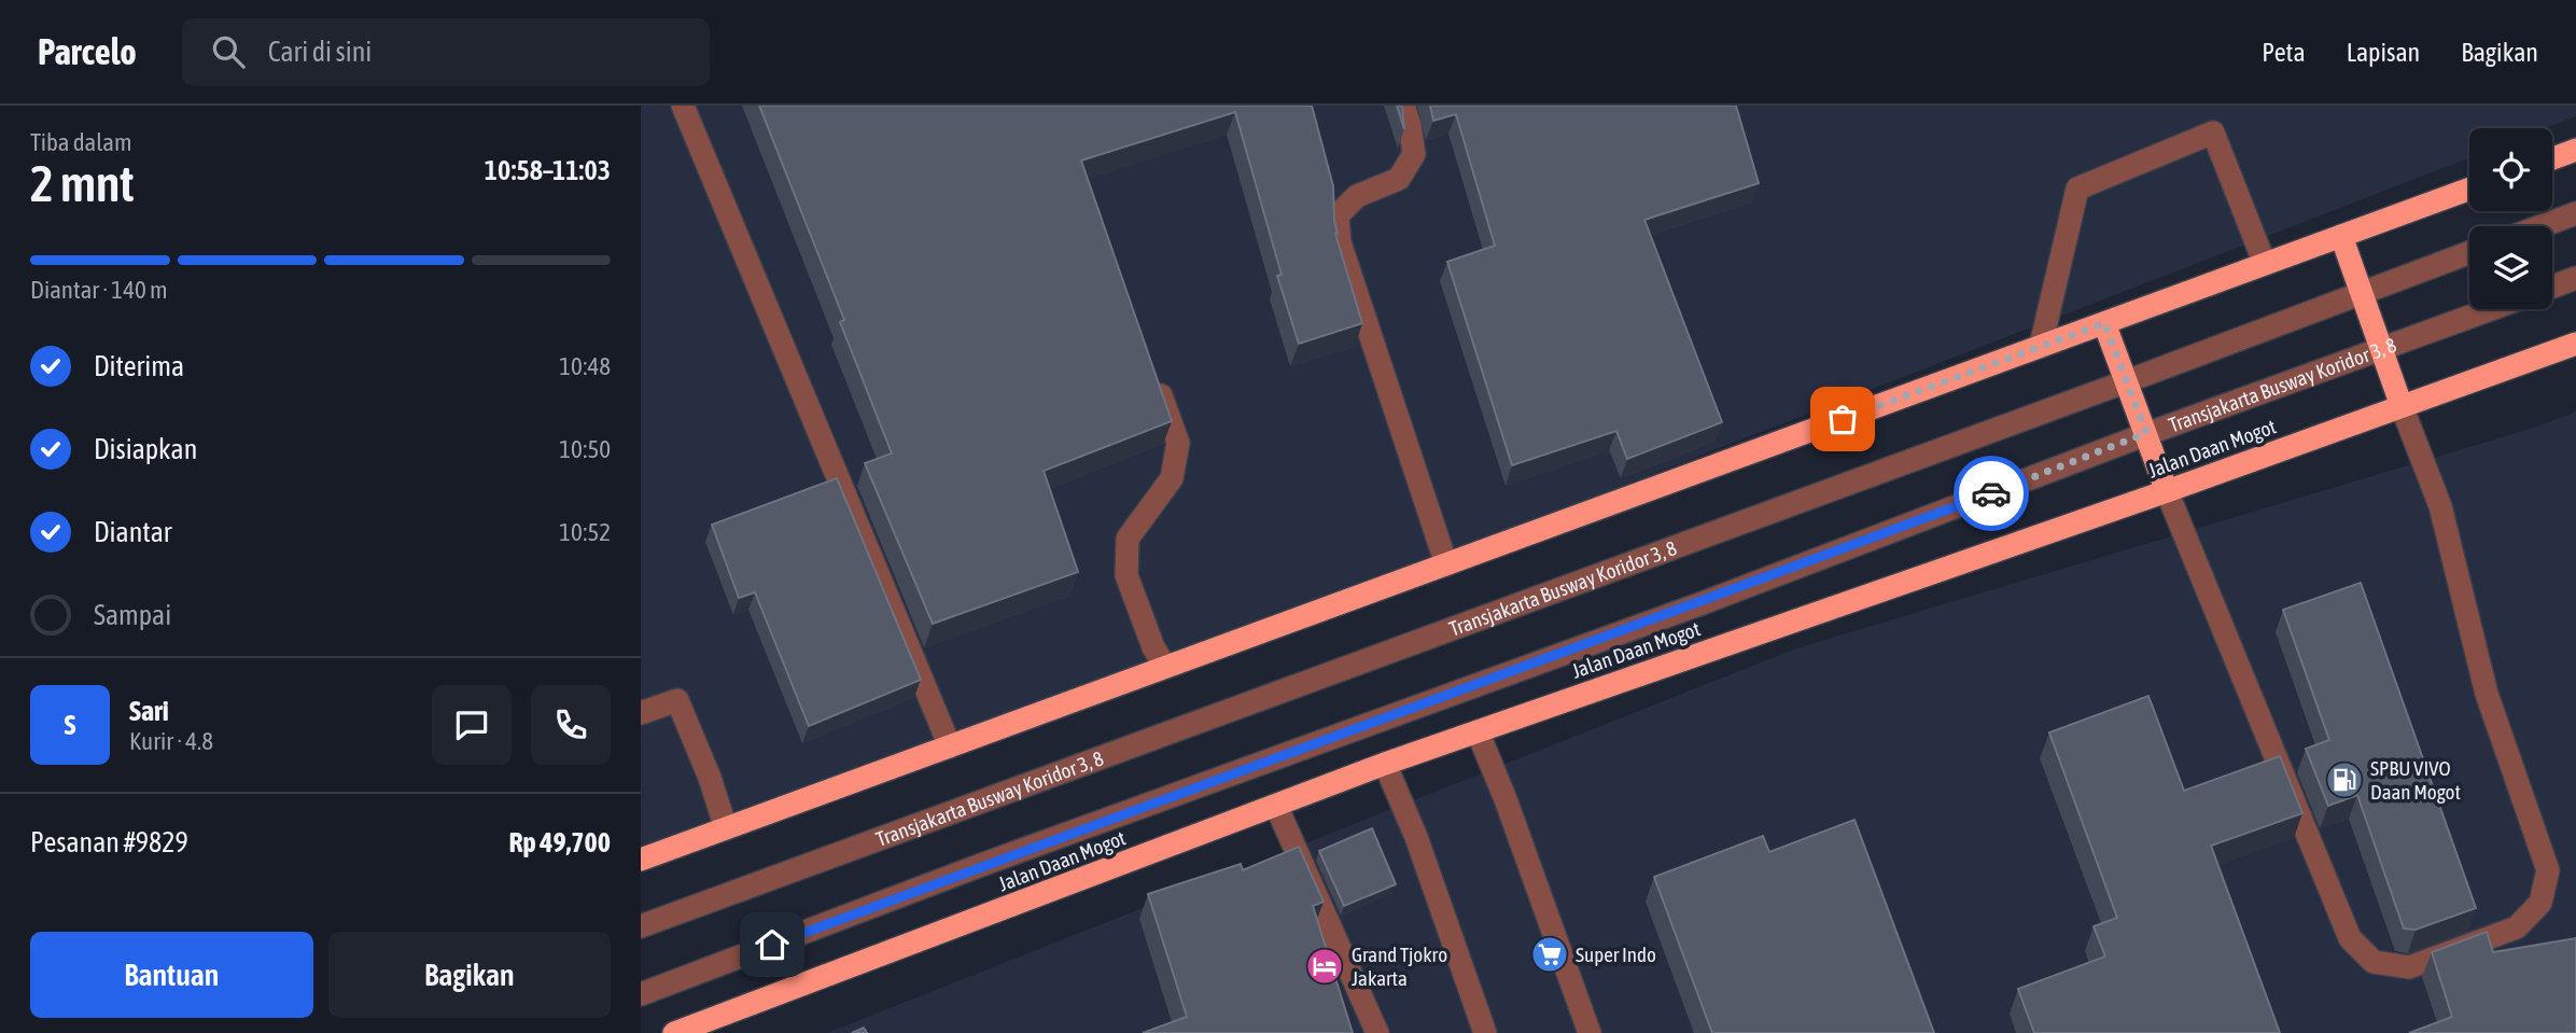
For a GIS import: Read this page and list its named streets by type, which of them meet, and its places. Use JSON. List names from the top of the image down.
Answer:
{
  "streets": {
    "highway": ["Jalan Daan Mogot"],
    "lane": ["Transjakarta Busway Koridor 3, 8"]
  },
  "places": {
    "fuel station": ["SPBU VIVO Daan Mogot"],
    "supermarket": ["Super Indo"],
    "hotel": ["Grand Tjokro Jakarta"]
  },
  "page": {
    "header": "Parcelo",
    "search": "Cari di sini",
    "nav": ["Peta", "Lapisan", "Bagikan"],
    "heading": ["2 mnt", "Tiba dalam", "10:58–11:03"],
    "panel": [
      "Sari",
      "Kurir · 4.8",
      "Pesanan #9829",
      "Rp 49,700"
    ],
    "bar": "Diantar · 140 m",
    "list": [
      ["Diterima", "10:48"],
      ["Disiapkan", "10:50"],
      ["Diantar", "10:52"],
      "Sampai"
    ],
    "round": "S",
    "buttons": ["Bantuan", "Bagikan"]
  }
}
